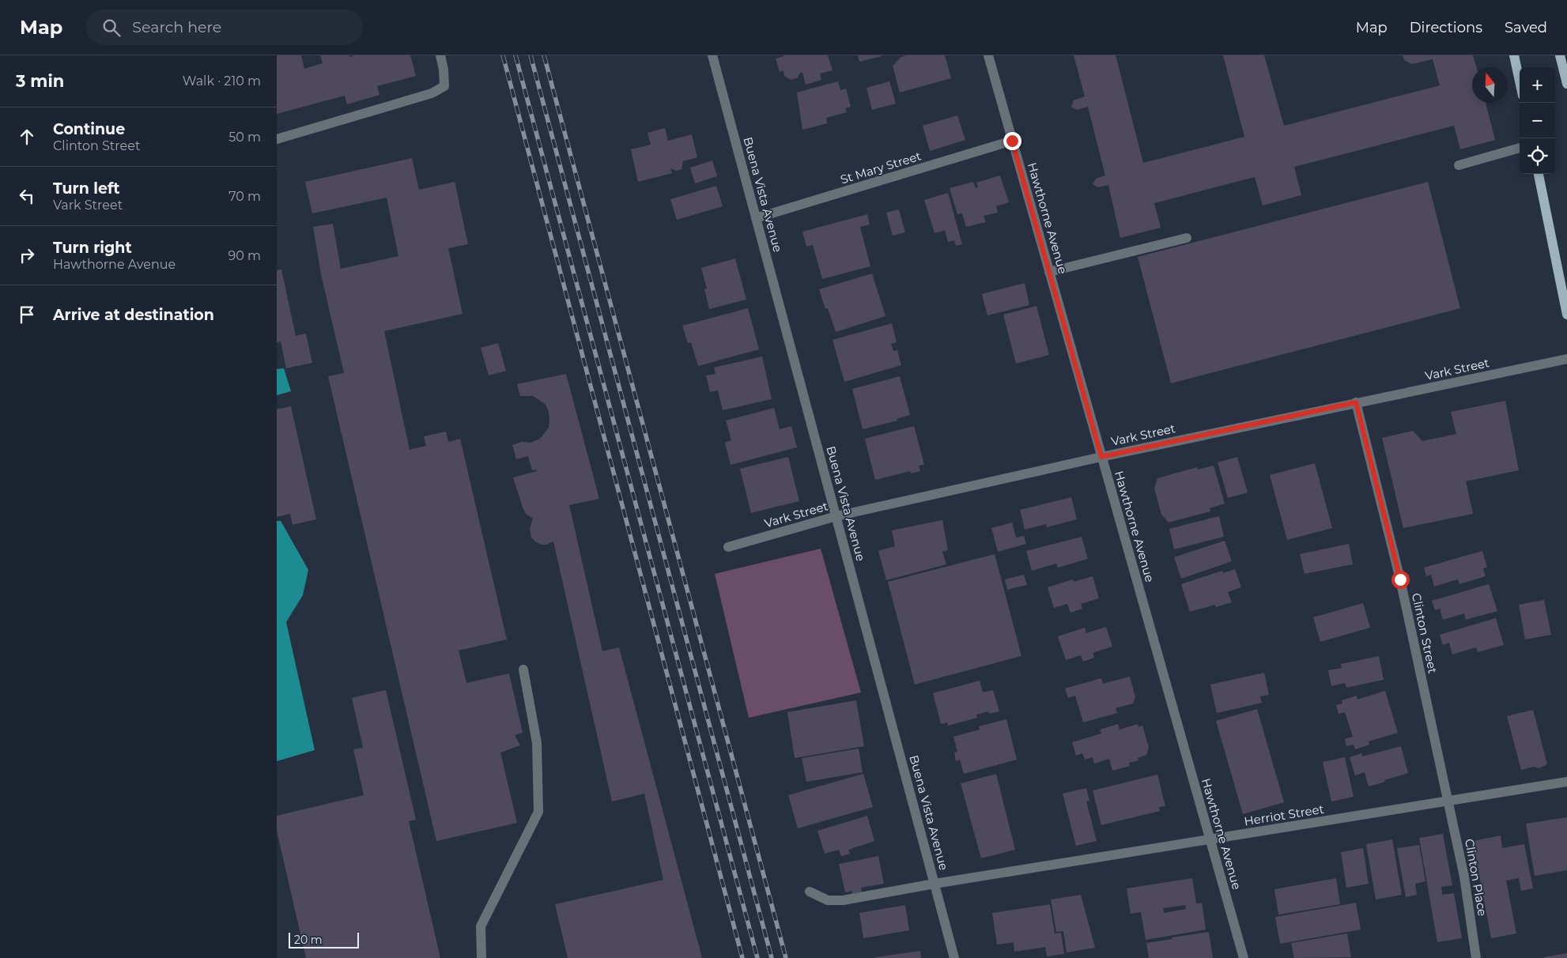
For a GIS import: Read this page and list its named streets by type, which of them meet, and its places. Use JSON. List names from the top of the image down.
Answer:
{
  "streets": {
    "street": [
      "St Mary Street",
      "Buena Vista Avenue",
      "Hawthorne Avenue",
      "Vark Street",
      "Clinton Street",
      "Herriot Street",
      "Clinton Place"
    ]
  },
  "crossings": [
    ["St Mary Street", "Buena Vista Avenue"],
    ["St Mary Street", "Hawthorne Avenue"],
    ["Buena Vista Avenue", "Vark Street"],
    ["Buena Vista Avenue", "Herriot Street"],
    ["Hawthorne Avenue", "Vark Street"],
    ["Hawthorne Avenue", "Herriot Street"],
    ["Vark Street", "Clinton Street"],
    ["Clinton Street", "Herriot Street"],
    ["Clinton Street", "Clinton Place"],
    ["Herriot Street", "Clinton Place"]
  ],
  "scale_bar": "20 m",
  "north": "top",
  "page": {
    "header": "Map",
    "search": "Search here",
    "nav": ["Map", "Directions", "Saved"],
    "heading": ["3 min", "Walk · 210 m"],
    "map_buttons": ["+", "−"],
    "list": [
      ["Continue", "Clinton Street", "50 m"],
      ["Turn left", "Vark Street", "70 m"],
      ["Turn right", "Hawthorne Avenue", "90 m"],
      "Arrive at destination"
    ],
    "scale": "20 m"
  }
}
